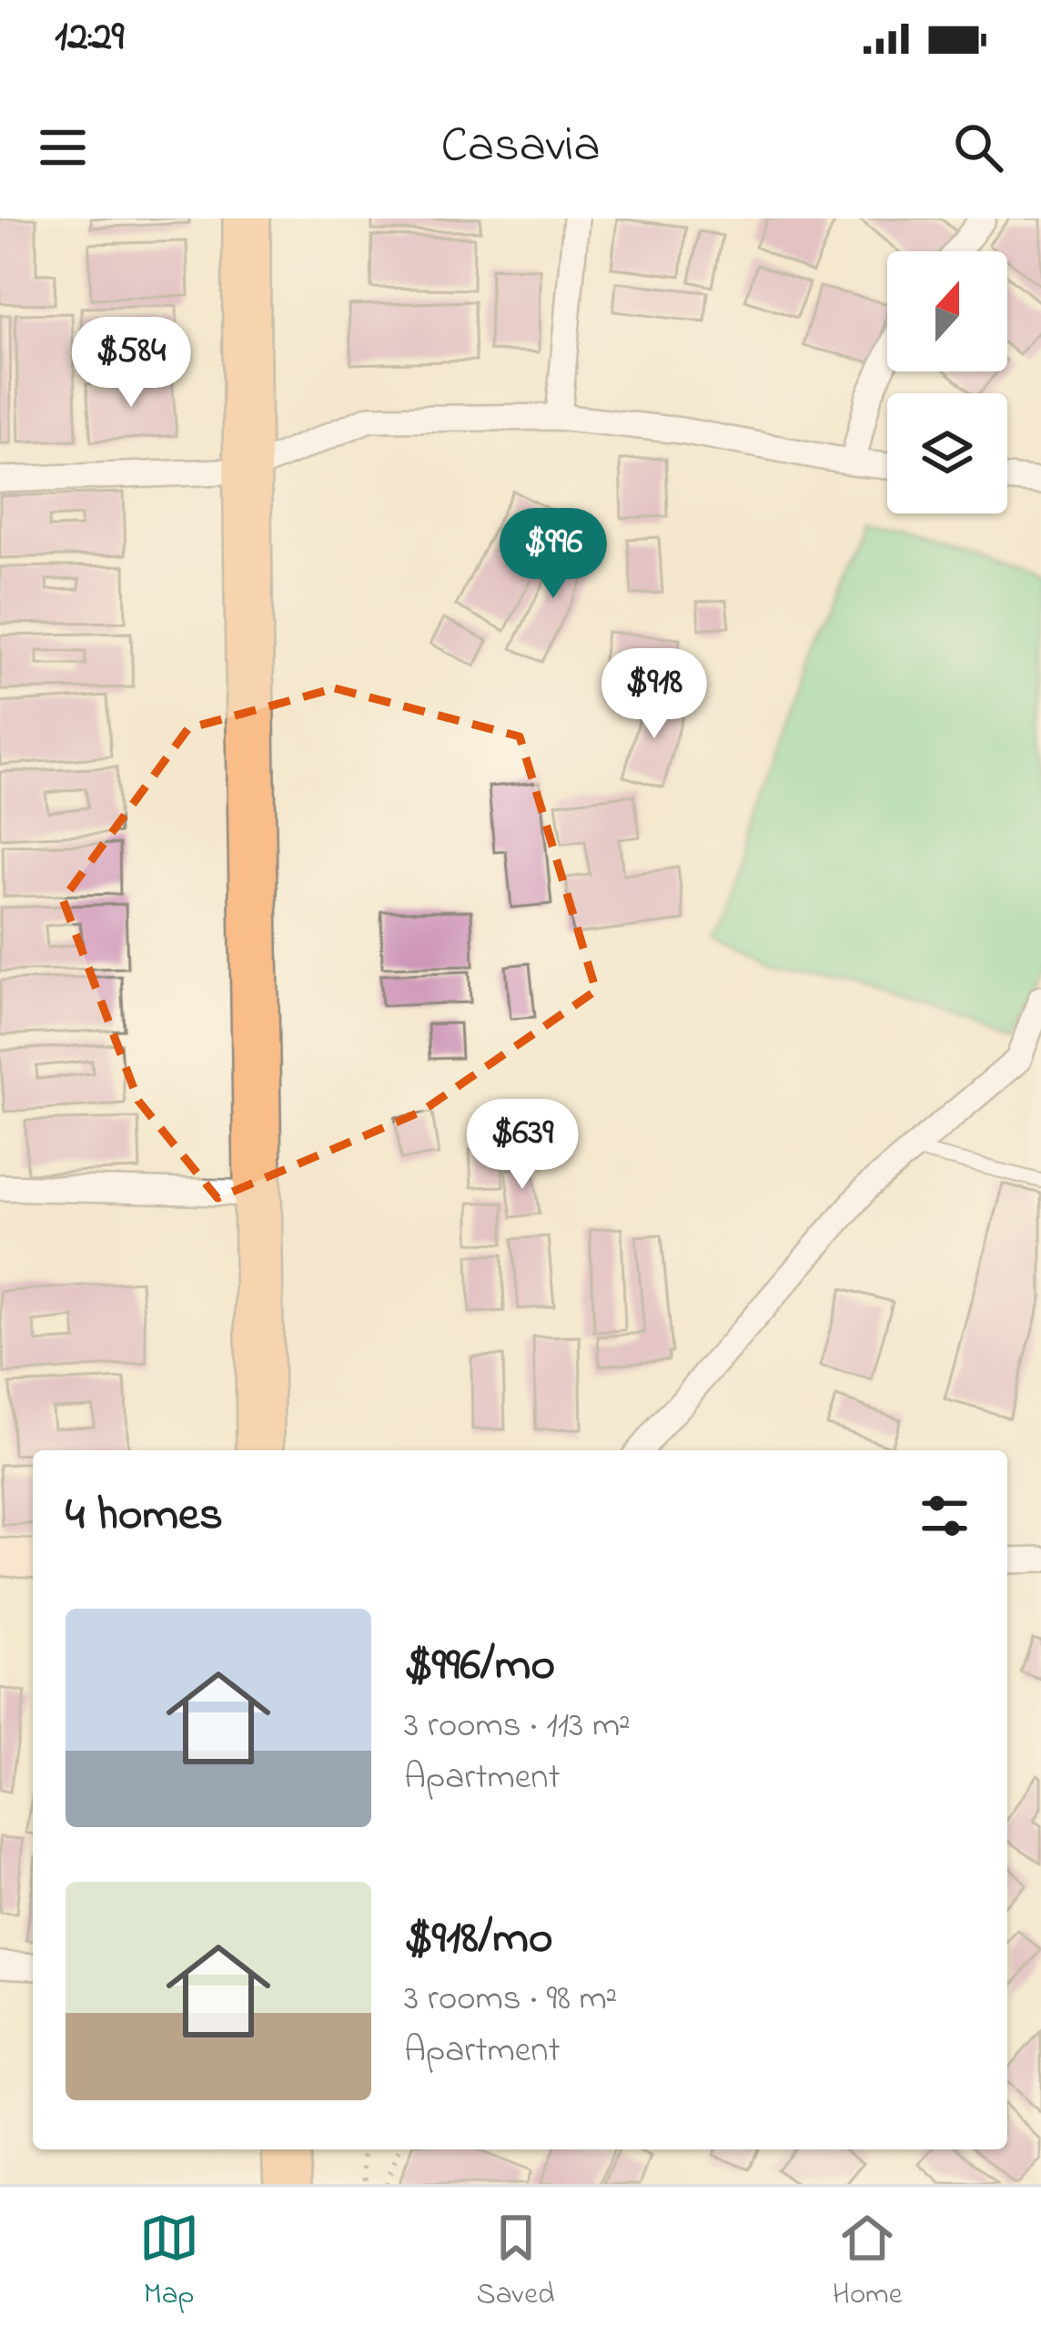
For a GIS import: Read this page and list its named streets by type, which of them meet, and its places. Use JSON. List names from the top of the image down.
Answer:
{
  "north": "top",
  "page": {
    "status": "12:29",
    "header": "Casavia",
    "price": [
      "$584",
      "$996",
      "$918",
      "$639"
    ],
    "heading": "4 homes",
    "list": [
      {
        "name": "$996/mo",
        "note": "3 rooms · 113 m² · Apartment"
      },
      {
        "name": "$918/mo",
        "note": "3 rooms · 98 m² · Apartment"
      }
    ],
    "tabs": ["Map", "Saved", "Home"]
  }
}
